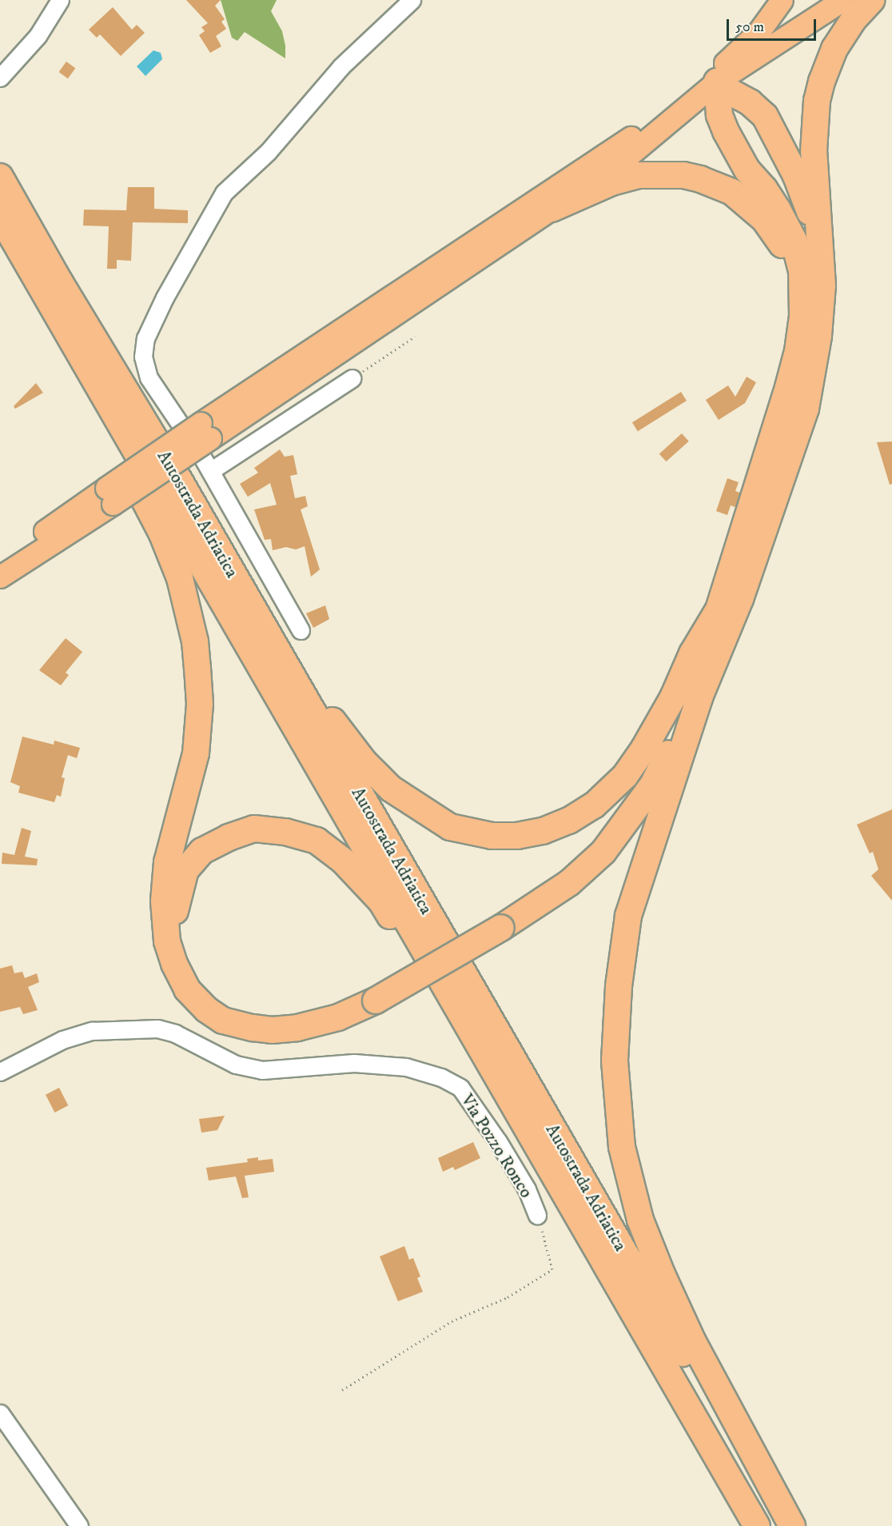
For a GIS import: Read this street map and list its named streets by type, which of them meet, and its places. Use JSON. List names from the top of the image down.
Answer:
{
  "streets": {
    "highway": ["Autostrada Adriatica"],
    "street": ["Via Pozzo Ronco"]
  },
  "scale_bar": "50 m"
}
